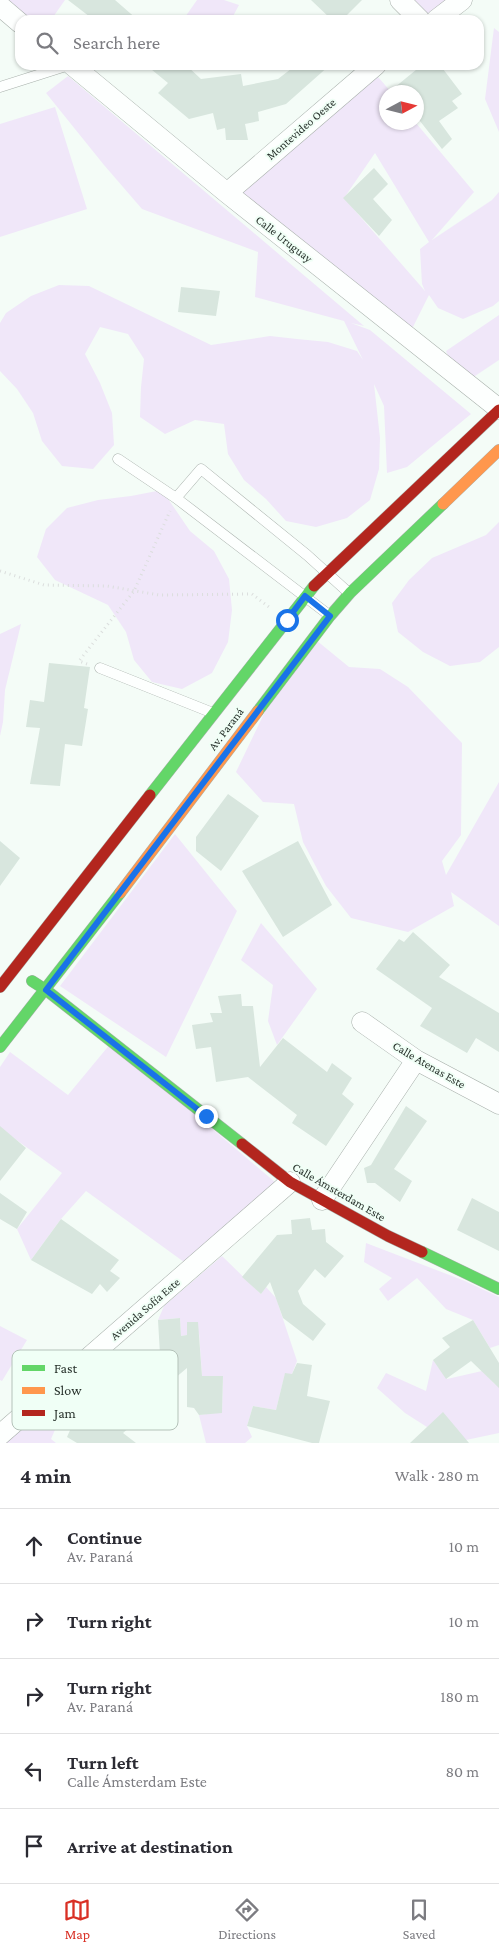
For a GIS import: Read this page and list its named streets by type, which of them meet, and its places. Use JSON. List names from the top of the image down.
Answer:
{
  "streets": {
    "street": [
      "Montevideo Oeste",
      "Calle Uruguay",
      "Av. Paraná",
      "Calle Atenas Este",
      "Calle Ámsterdam Este",
      "Avenida Sofía Este"
    ]
  },
  "crossings": [
    ["Montevideo Oeste", "Calle Uruguay"],
    ["Calle Uruguay", "Av. Paraná"],
    ["Av. Paraná", "Calle Ámsterdam Este"],
    ["Calle Ámsterdam Este", "Avenida Sofía Este"]
  ],
  "legend": ["Fast", "Slow", "Jam"],
  "north": "right",
  "page": {
    "search": "Search here",
    "heading": ["4 min", "Walk · 280 m"],
    "list": [
      ["Continue", "Av. Paraná", "10 m"],
      ["Turn right", "10 m"],
      ["Turn right", "Av. Paraná", "180 m"],
      ["Turn left", "Calle Ámsterdam Este", "80 m"],
      "Arrive at destination"
    ],
    "nav": ["Map", "Directions", "Saved"]
  }
}
